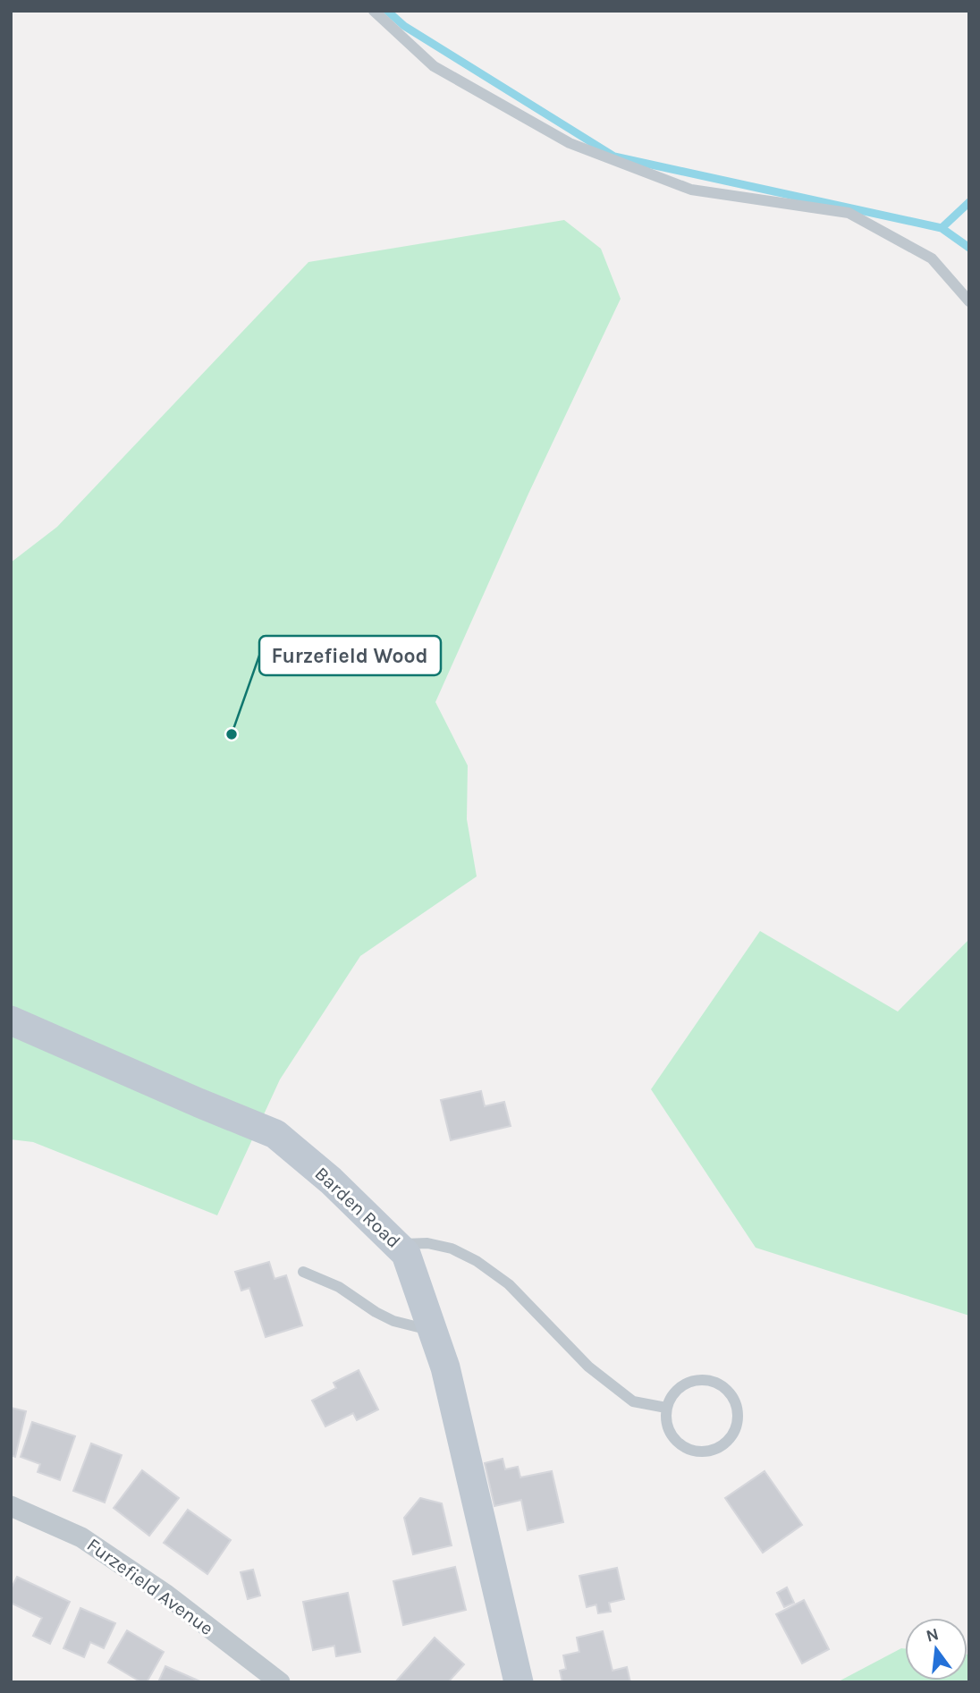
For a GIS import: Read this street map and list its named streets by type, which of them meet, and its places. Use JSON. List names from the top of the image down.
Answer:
{
  "streets": {
    "street": ["Barden Road", "Furzefield Avenue"]
  },
  "places": ["Furzefield Wood"],
  "north": "top"
}
